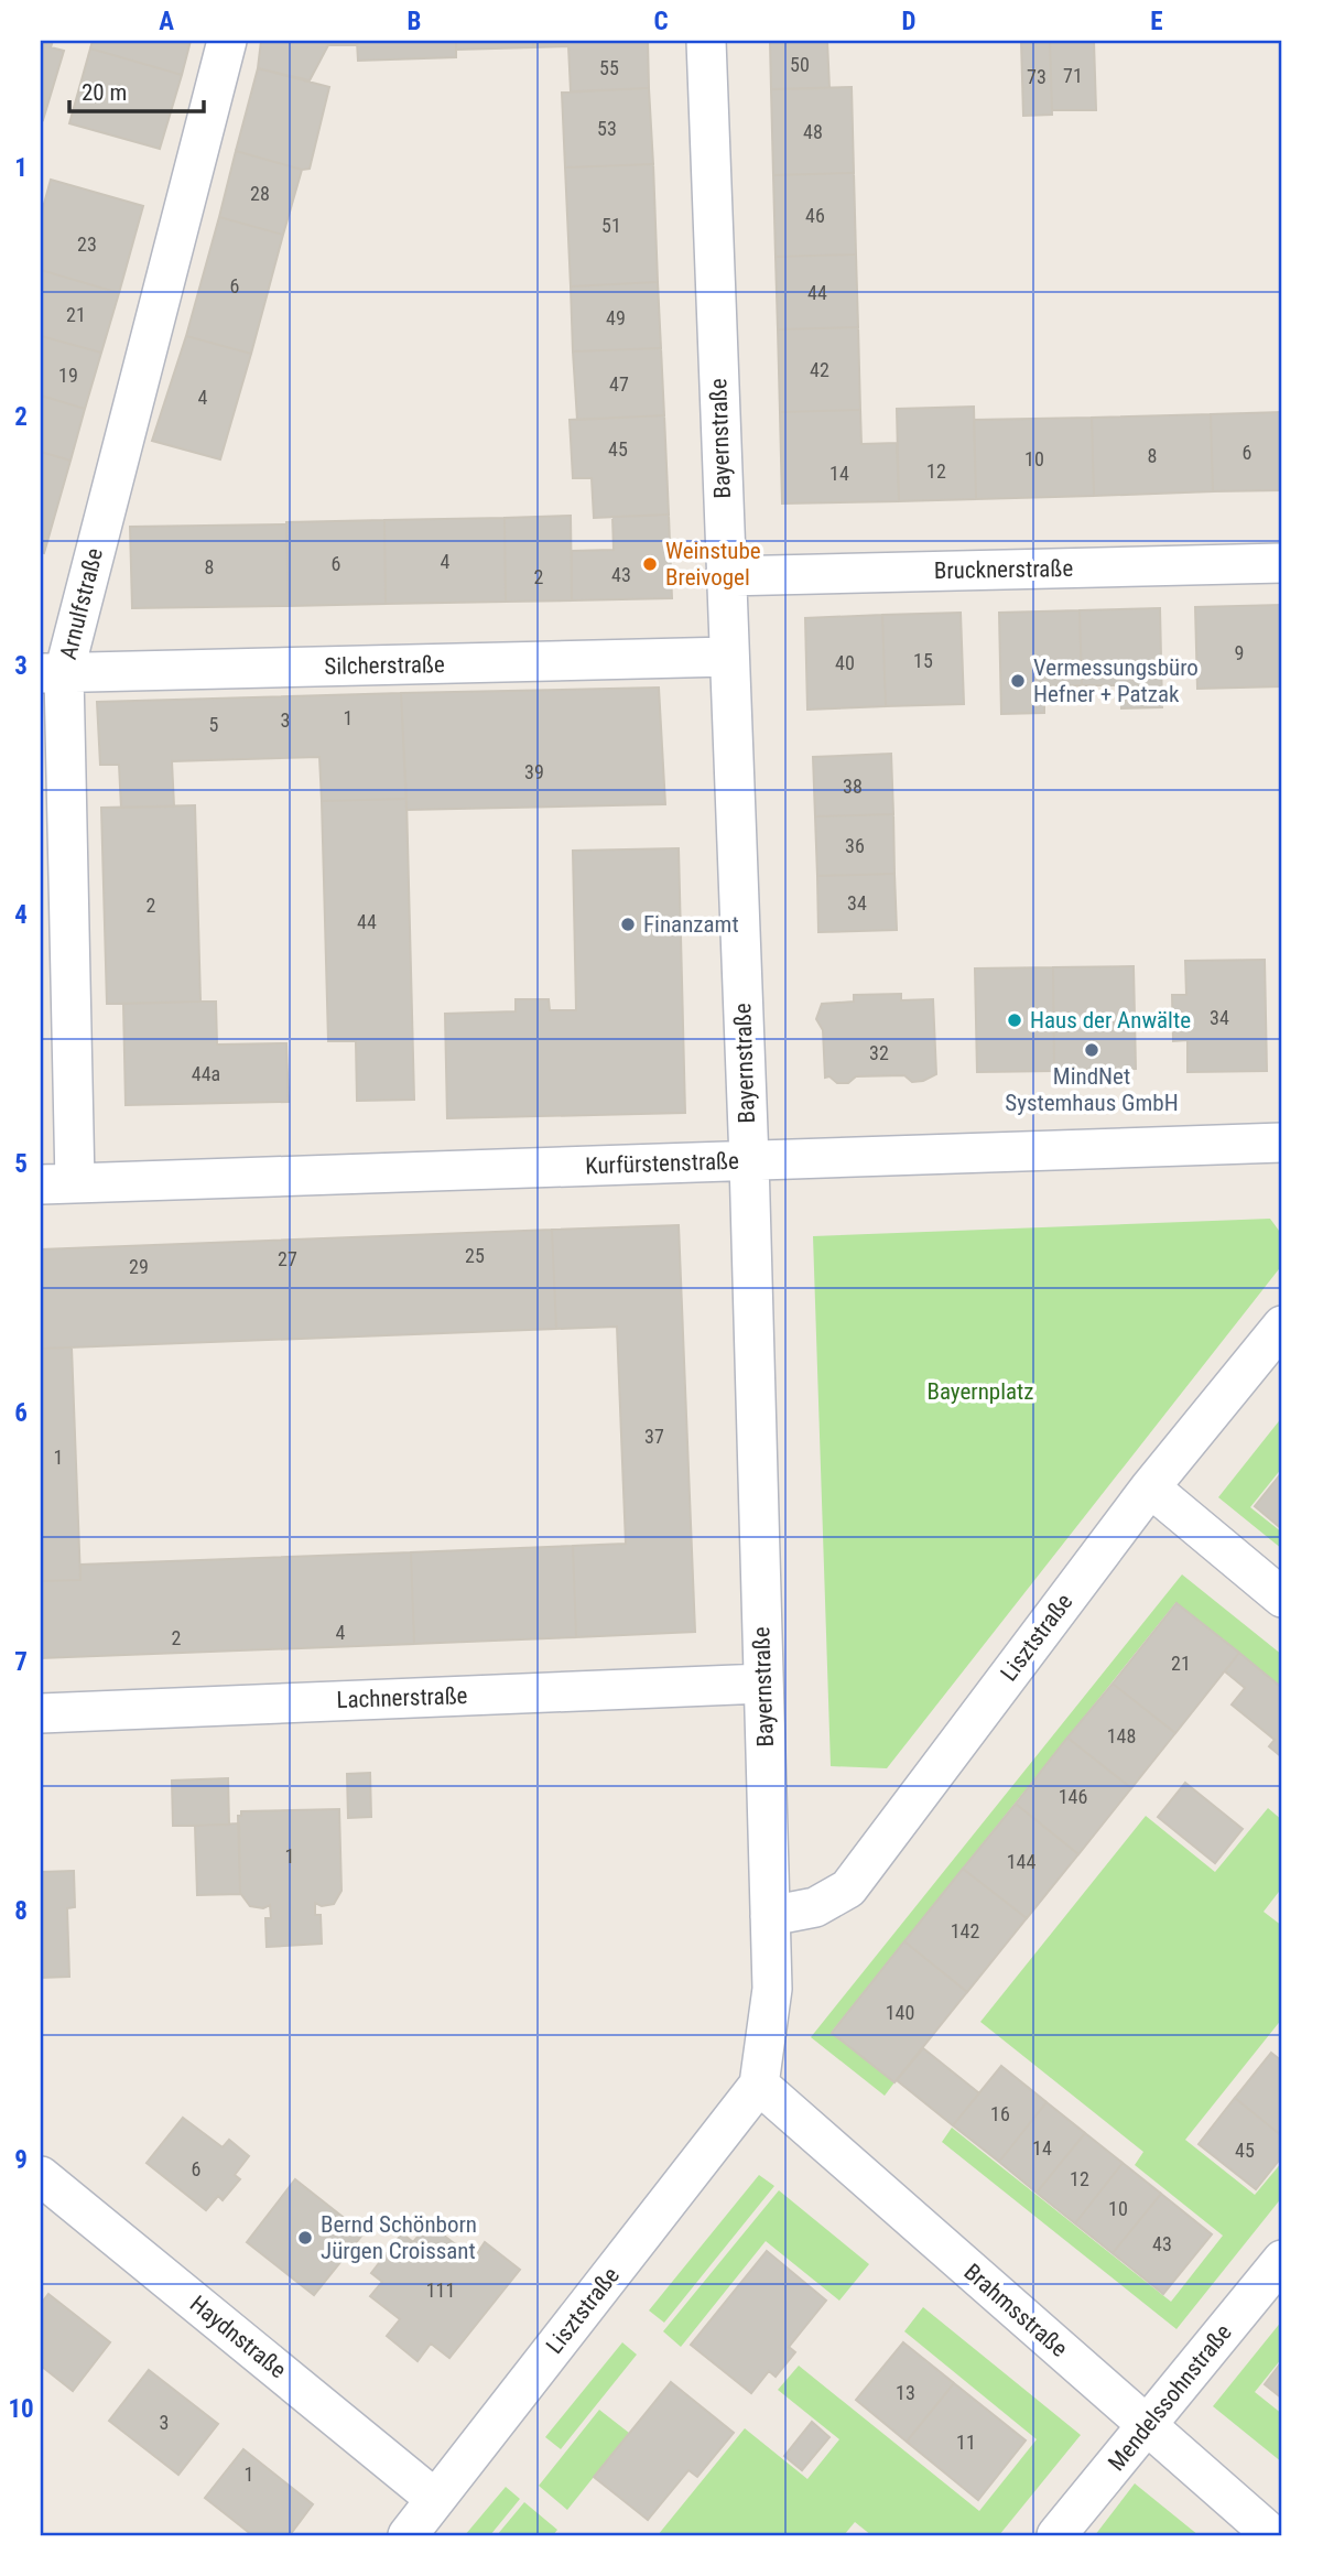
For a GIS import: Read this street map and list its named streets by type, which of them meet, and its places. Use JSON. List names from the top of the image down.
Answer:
{
  "streets": {
    "street": [
      "Bayernstraße",
      "Brucknerstraße",
      "Arnulfstraße",
      "Silcherstraße",
      "Kurfürstenstraße",
      "Lisztstraße",
      "Lachnerstraße",
      "Brahmsstraße",
      "Haydnstraße",
      "Mendelssohnstraße"
    ]
  },
  "crossings": [
    ["Bayernstraße", "Brucknerstraße"],
    ["Bayernstraße", "Silcherstraße"],
    ["Bayernstraße", "Kurfürstenstraße"],
    ["Bayernstraße", "Lisztstraße"],
    ["Bayernstraße", "Lachnerstraße"],
    ["Bayernstraße", "Brahmsstraße"],
    ["Arnulfstraße", "Silcherstraße"],
    ["Arnulfstraße", "Kurfürstenstraße"],
    ["Lisztstraße", "Brahmsstraße"],
    ["Lisztstraße", "Haydnstraße"],
    ["Brahmsstraße", "Mendelssohnstraße"]
  ],
  "parks": ["Bayernplatz"],
  "places": [
    "Weinstube Breivogel",
    "Vermessungsbüro Hefner + Patzak",
    "Finanzamt",
    "Haus der Anwälte",
    "MindNet Systemhaus GmbH",
    "Bernd Schönborn Jürgen Croissant"
  ],
  "house_numbers": [
    "50",
    "55",
    "71",
    "73",
    "53",
    "48",
    "28",
    "46",
    "51",
    "23",
    "6",
    "44",
    "21",
    "49",
    "42",
    "19",
    "47",
    "4",
    "45",
    "6",
    "8",
    "10",
    "12",
    "14",
    "4",
    "6",
    "8",
    "43",
    "2",
    "9",
    "15",
    "40",
    "1",
    "3",
    "5",
    "39",
    "38",
    "36",
    "34",
    "2",
    "44",
    "34",
    "32",
    "44a",
    "25",
    "27",
    "29",
    "37",
    "1",
    "4",
    "2",
    "21",
    "148",
    "146",
    "1",
    "144",
    "142",
    "140",
    "16",
    "14",
    "45",
    "6",
    "12",
    "10",
    "43",
    "111",
    "13",
    "3",
    "11",
    "1"
  ],
  "scale_bar": "20 m",
  "grid": {
    "columns": [
      "A",
      "B",
      "C",
      "D",
      "E"
    ],
    "rows": [
      "1",
      "2",
      "3",
      "4",
      "5",
      "6",
      "7",
      "8",
      "9",
      "10"
    ]
  }
}
